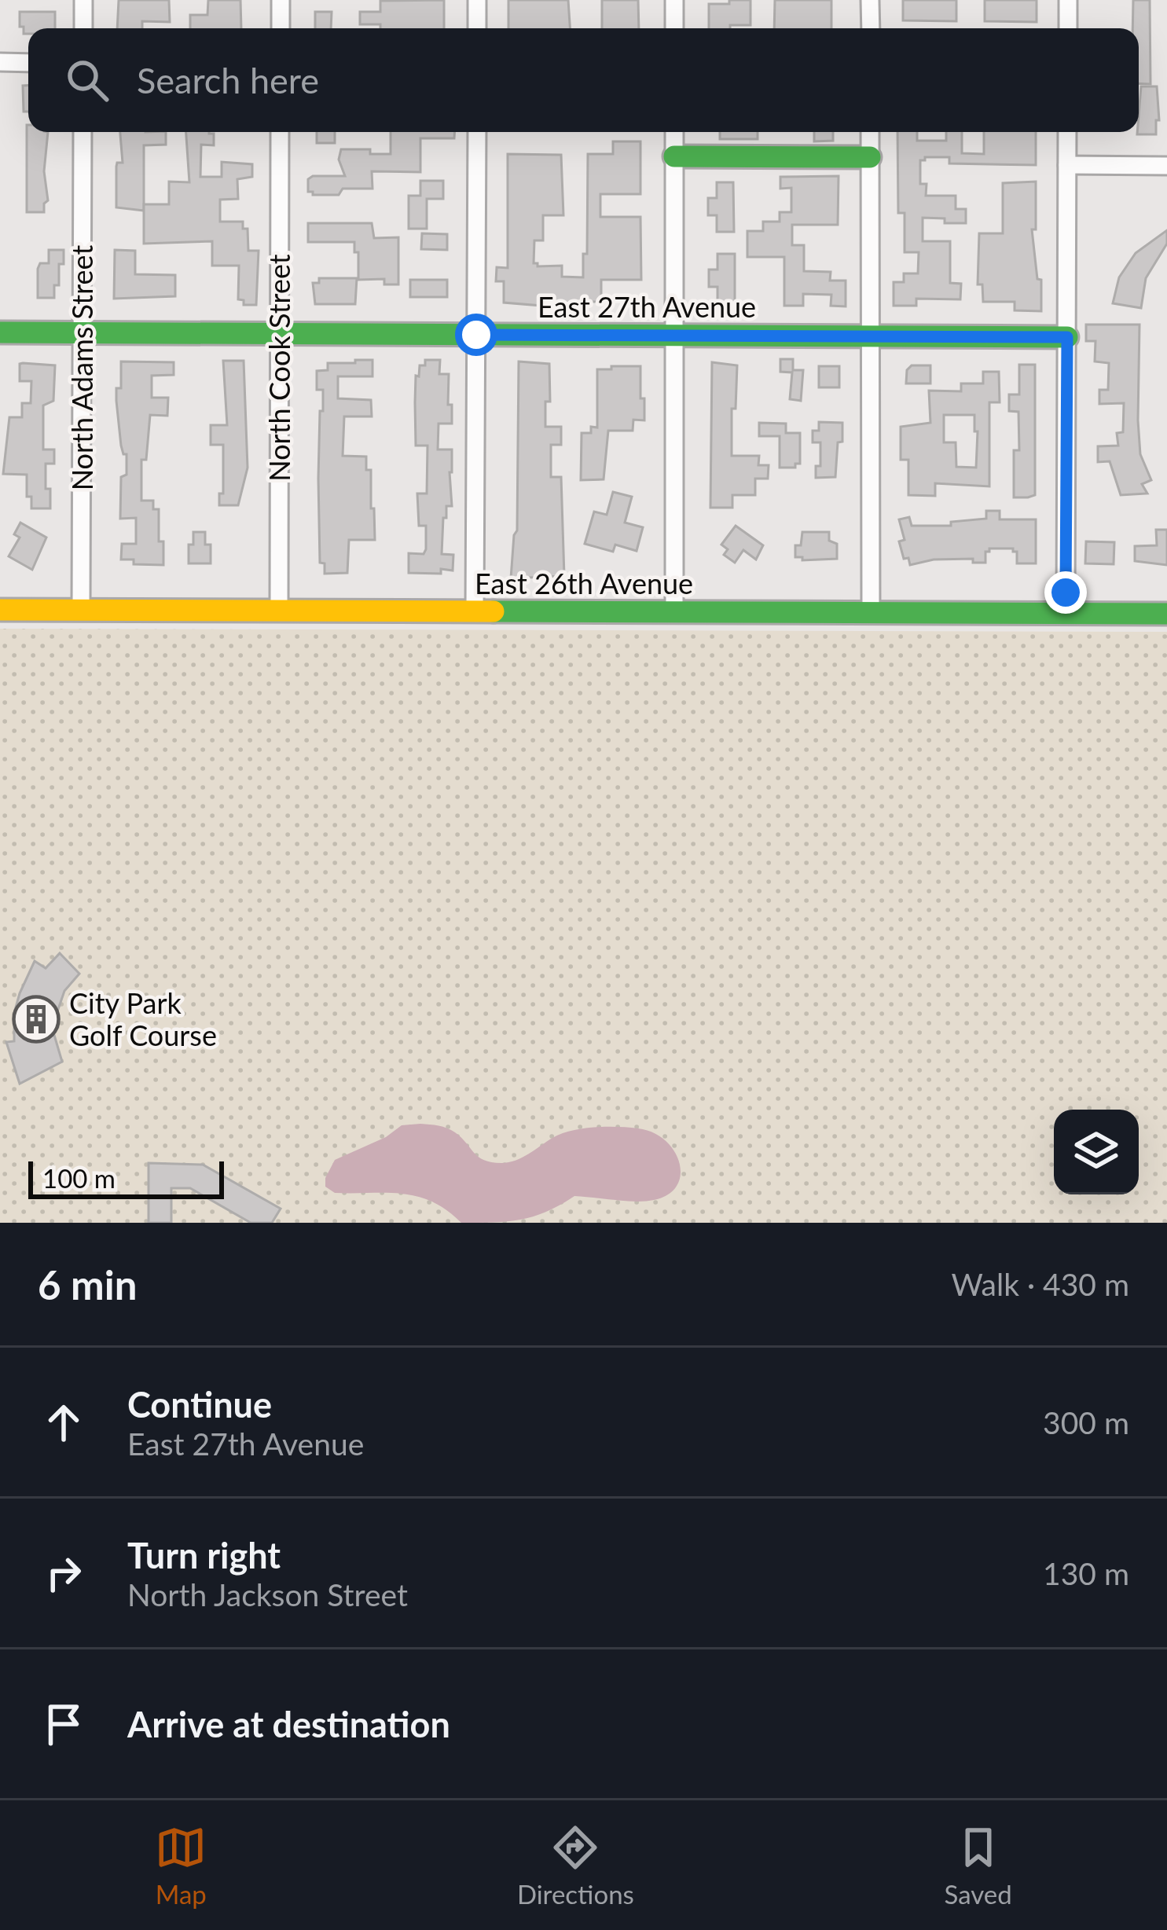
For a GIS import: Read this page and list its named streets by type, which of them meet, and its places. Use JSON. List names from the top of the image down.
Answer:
{
  "streets": {
    "street": [
      "East 27th Avenue",
      "North Adams Street",
      "North Cook Street",
      "East 26th Avenue"
    ]
  },
  "crossings": [
    ["East 27th Avenue", "North Adams Street"],
    ["East 27th Avenue", "North Cook Street"],
    ["North Adams Street", "East 26th Avenue"],
    ["North Cook Street", "East 26th Avenue"]
  ],
  "places": {
    "building": ["City Park Golf Course"]
  },
  "scale_bar": "100 m",
  "page": {
    "search": "Search here",
    "scale": "100 m",
    "heading": ["6 min", "Walk · 430 m"],
    "list": [
      ["Continue", "East 27th Avenue", "300 m"],
      ["Turn right", "North Jackson Street", "130 m"],
      "Arrive at destination"
    ],
    "nav": ["Map", "Directions", "Saved"]
  }
}
